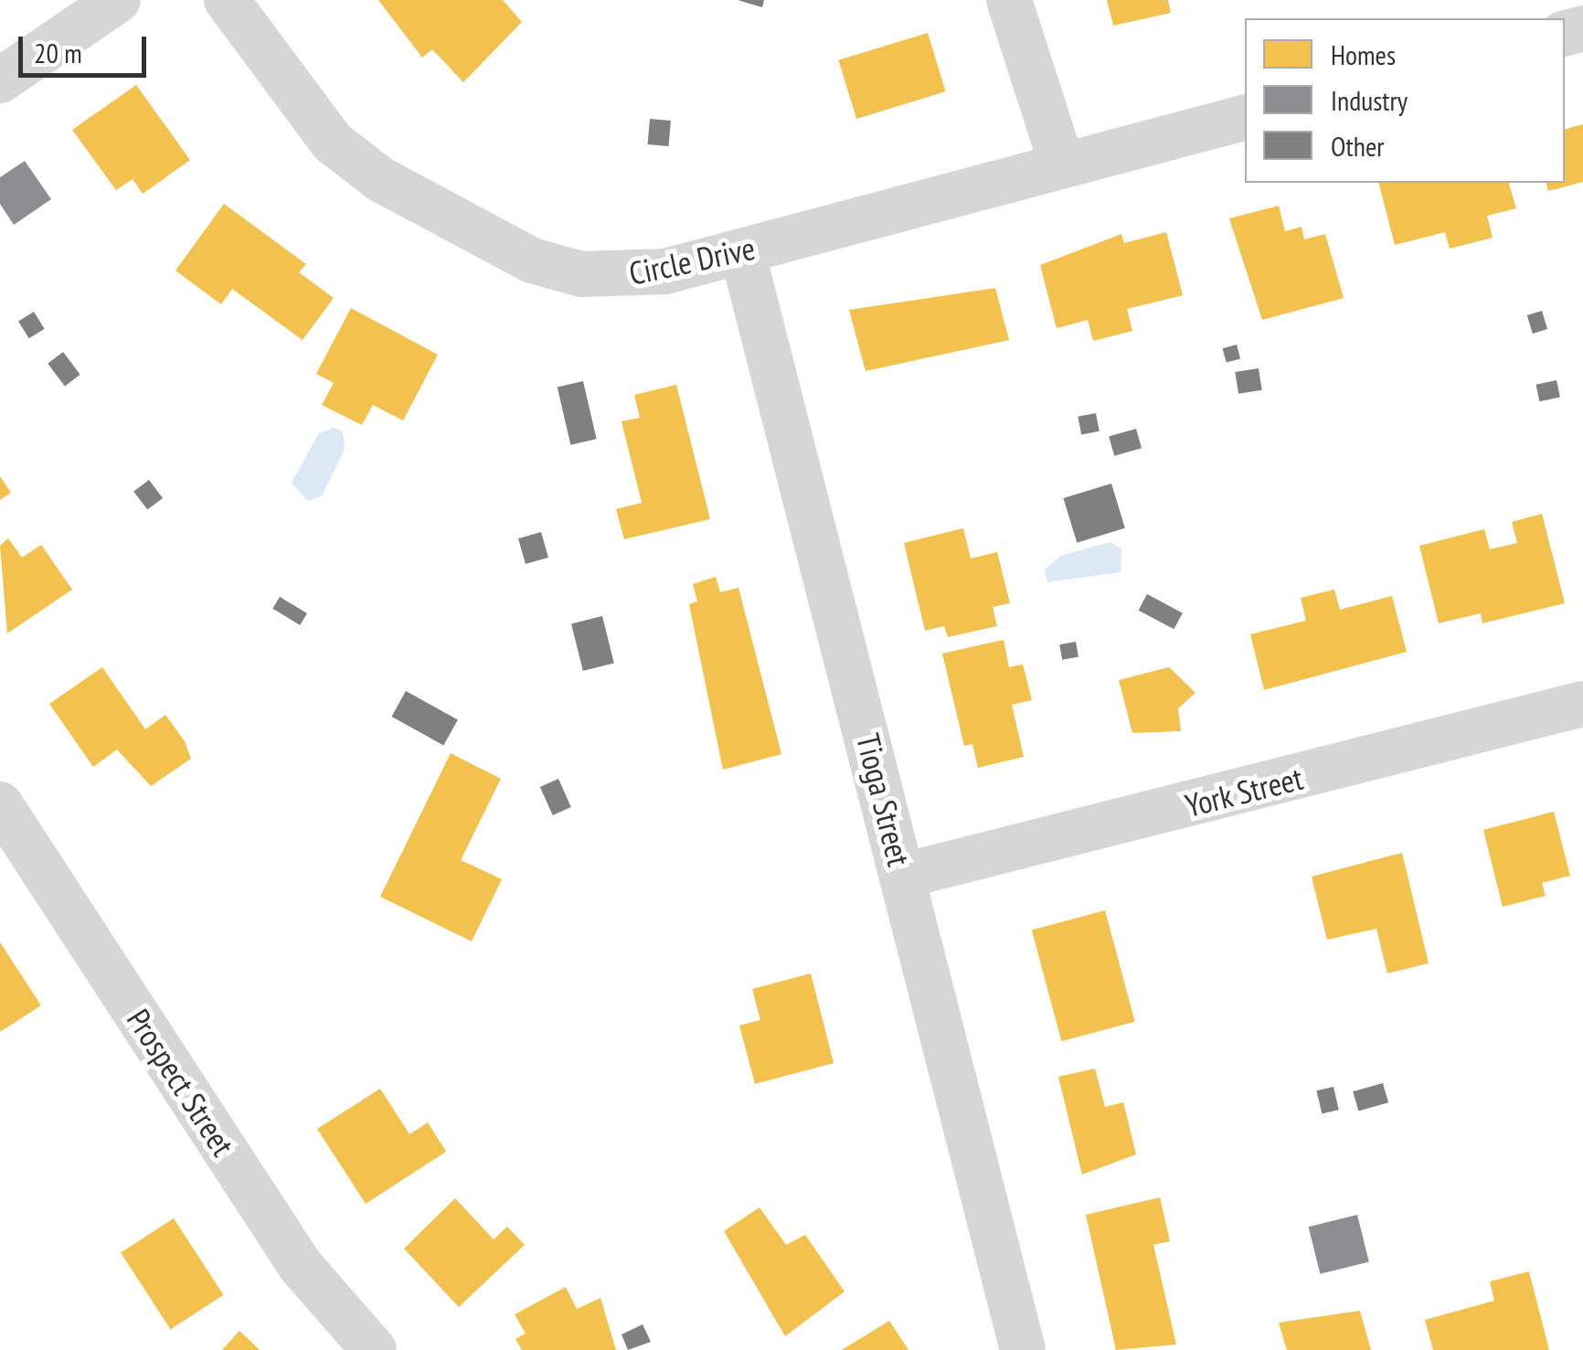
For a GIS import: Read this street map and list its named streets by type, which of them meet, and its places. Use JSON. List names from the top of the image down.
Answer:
{
  "streets": {
    "street": [
      "Circle Drive",
      "York Street",
      "Tioga Street",
      "Prospect Street"
    ]
  },
  "crossings": [
    ["Circle Drive", "Tioga Street"],
    ["York Street", "Tioga Street"]
  ],
  "legend": ["Homes", "Industry", "Other"],
  "scale_bar": "20 m"
}
